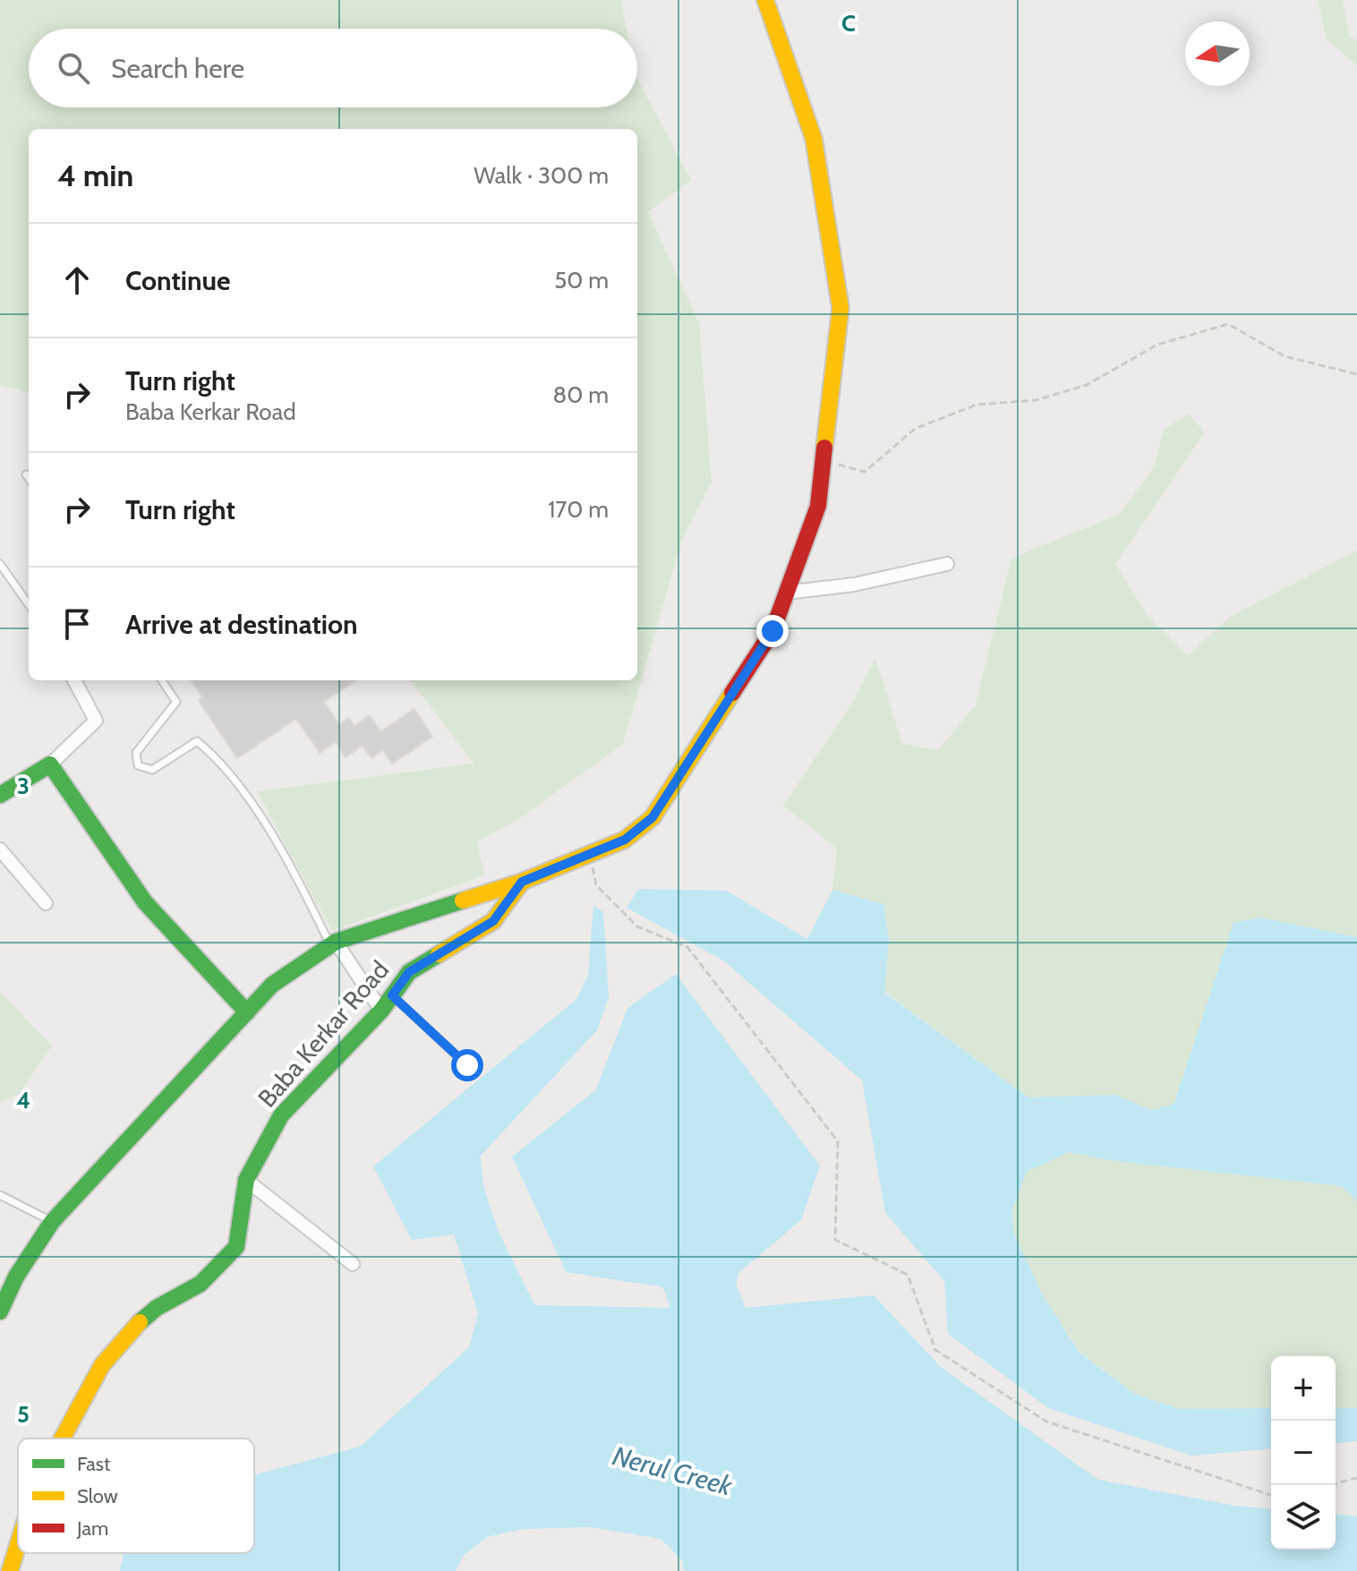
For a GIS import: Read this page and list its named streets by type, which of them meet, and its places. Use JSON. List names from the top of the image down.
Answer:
{
  "streets": {
    "main road": ["Baba Kerkar Road"]
  },
  "water": ["Nerul Creek"],
  "legend": ["Fast", "Slow", "Jam"],
  "north": "left",
  "page": {
    "search": "Search here",
    "heading": ["4 min", "Walk · 300 m"],
    "list": [
      ["Continue", "50 m"],
      ["Turn right", "Baba Kerkar Road", "80 m"],
      ["Turn right", "170 m"],
      "Arrive at destination"
    ],
    "map_buttons": ["+", "−"]
  },
  "grid": {
    "columns": ["C"],
    "rows": ["3", "4", "5"]
  }
}
